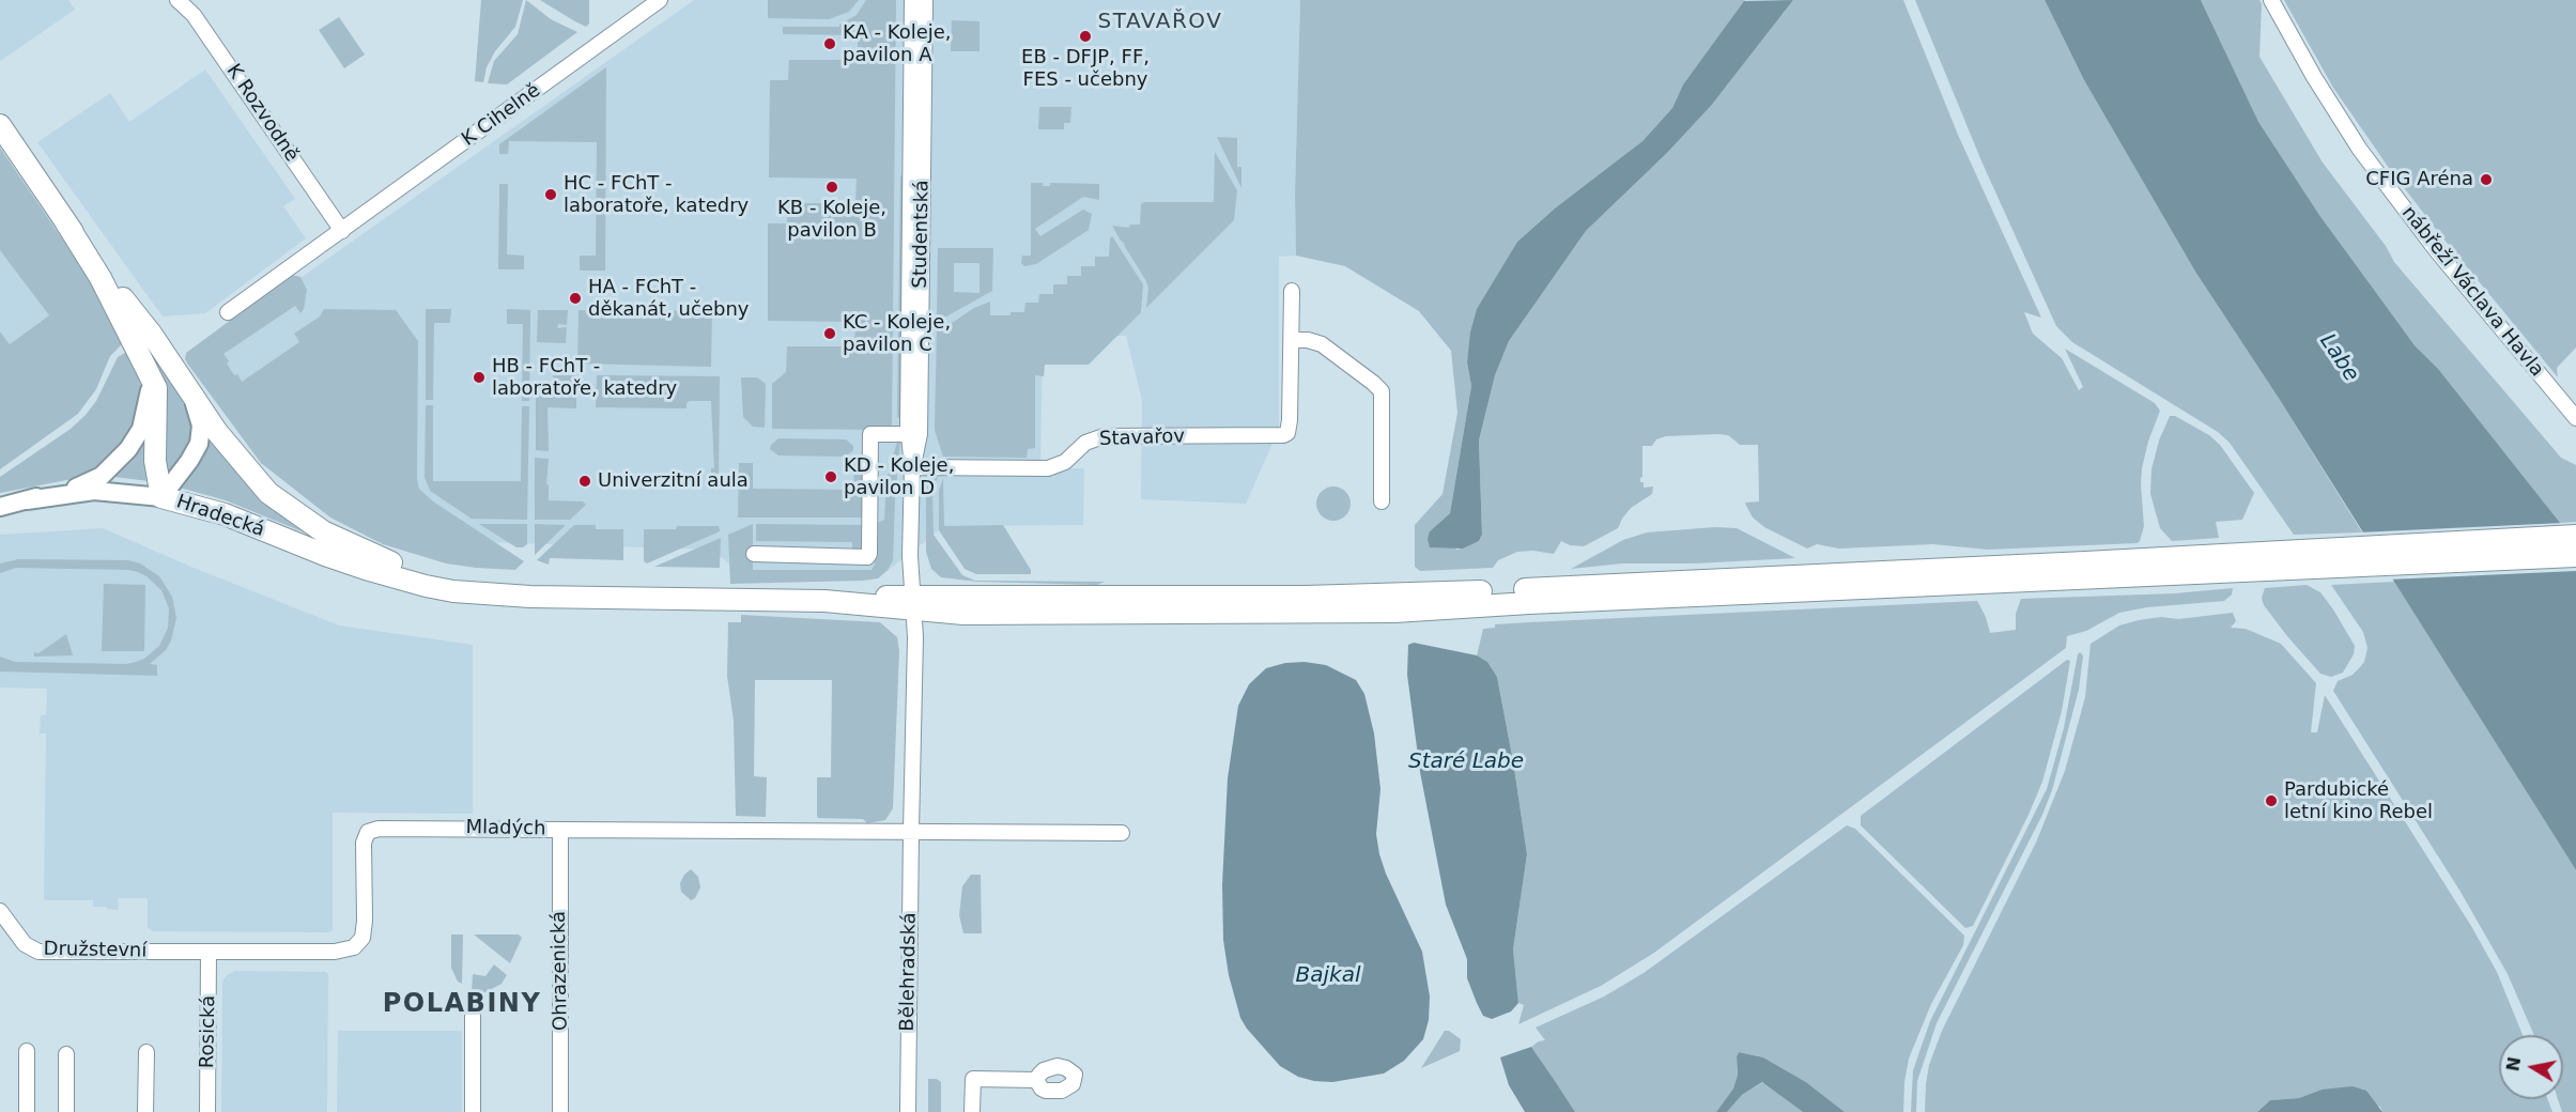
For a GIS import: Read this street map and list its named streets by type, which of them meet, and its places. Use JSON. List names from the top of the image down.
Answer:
{
  "streets": {
    "main road": ["Hradecká"],
    "street": [
      "K Rozvodně",
      "K Cihelně",
      "Studentská",
      "nábřeží Václava Havla",
      "Stavařov",
      "Mladých",
      "Družstevní",
      "Ohrazenická",
      "Bělehradská",
      "Rosická"
    ]
  },
  "crossings": [
    ["K Rozvodně", "K Cihelně"],
    ["Studentská", "Stavařov"],
    ["Studentská", "Hradecká"],
    ["Studentská", "Bělehradská"],
    ["Hradecká", "Bělehradská"],
    ["Mladých", "Družstevní"],
    ["Mladých", "Ohrazenická"],
    ["Mladých", "Bělehradská"],
    ["Mladých", "Rosická"],
    ["Družstevní", "Rosická"]
  ],
  "districts": ["STAVAŘOV", "POLABINY"],
  "water": ["Labe", "Staré Labe", "Bajkal"],
  "places": [
    "EB - DFJP, FF, FES - učebny",
    "KA - Koleje, pavilon A",
    "CFIG Aréna",
    "KB - Koleje, pavilon B",
    "HC - FChT - laboratoře, katedry",
    "HA - FChT - děkanát, učebny",
    "KC - Koleje, pavilon C",
    "HB - FChT - laboratoře, katedry",
    "KD - Koleje, pavilon D",
    "Univerzitní aula",
    "Pardubické letní kino Rebel"
  ],
  "north": "left"
}
